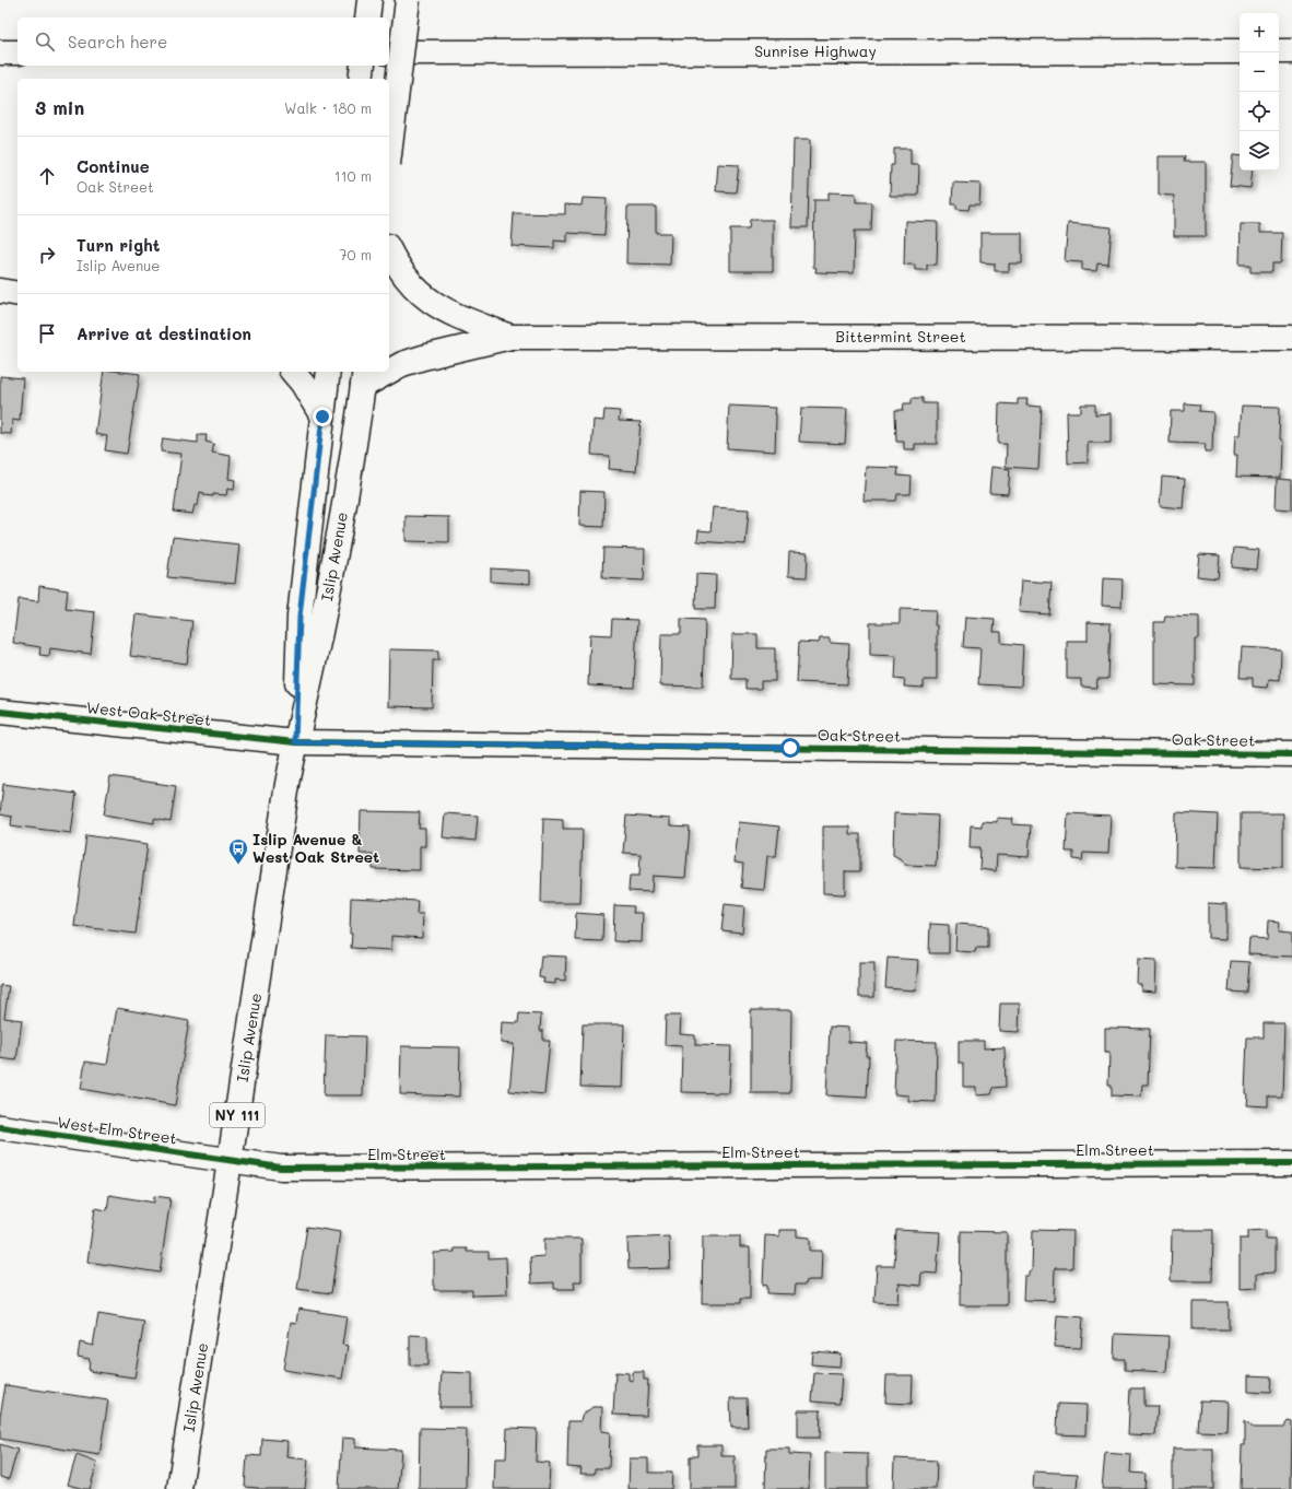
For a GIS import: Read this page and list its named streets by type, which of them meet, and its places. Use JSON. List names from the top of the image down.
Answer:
{
  "streets": {
    "street": [
      "Sunrise Highway",
      "Bittermint Street",
      "Islip Avenue",
      "West Oak Street",
      "Oak Street",
      "NY 111",
      "West Elm Street",
      "Elm Street"
    ]
  },
  "crossings": [
    ["Islip Avenue", "West Oak Street"],
    ["Islip Avenue", "Oak Street"],
    ["Islip Avenue", "West Elm Street"],
    ["Islip Avenue", "Elm Street"],
    ["West Oak Street", "Oak Street"],
    ["West Elm Street", "Elm Street"]
  ],
  "places": {
    "bus stop": ["Islip Avenue & West Oak Street"]
  },
  "page": {
    "map_buttons": ["+", "−"],
    "search": "Search here",
    "heading": ["3 min", "Walk · 180 m"],
    "list": [
      ["Continue", "Oak Street", "110 m"],
      ["Turn right", "Islip Avenue", "70 m"],
      "Arrive at destination"
    ]
  }
}
